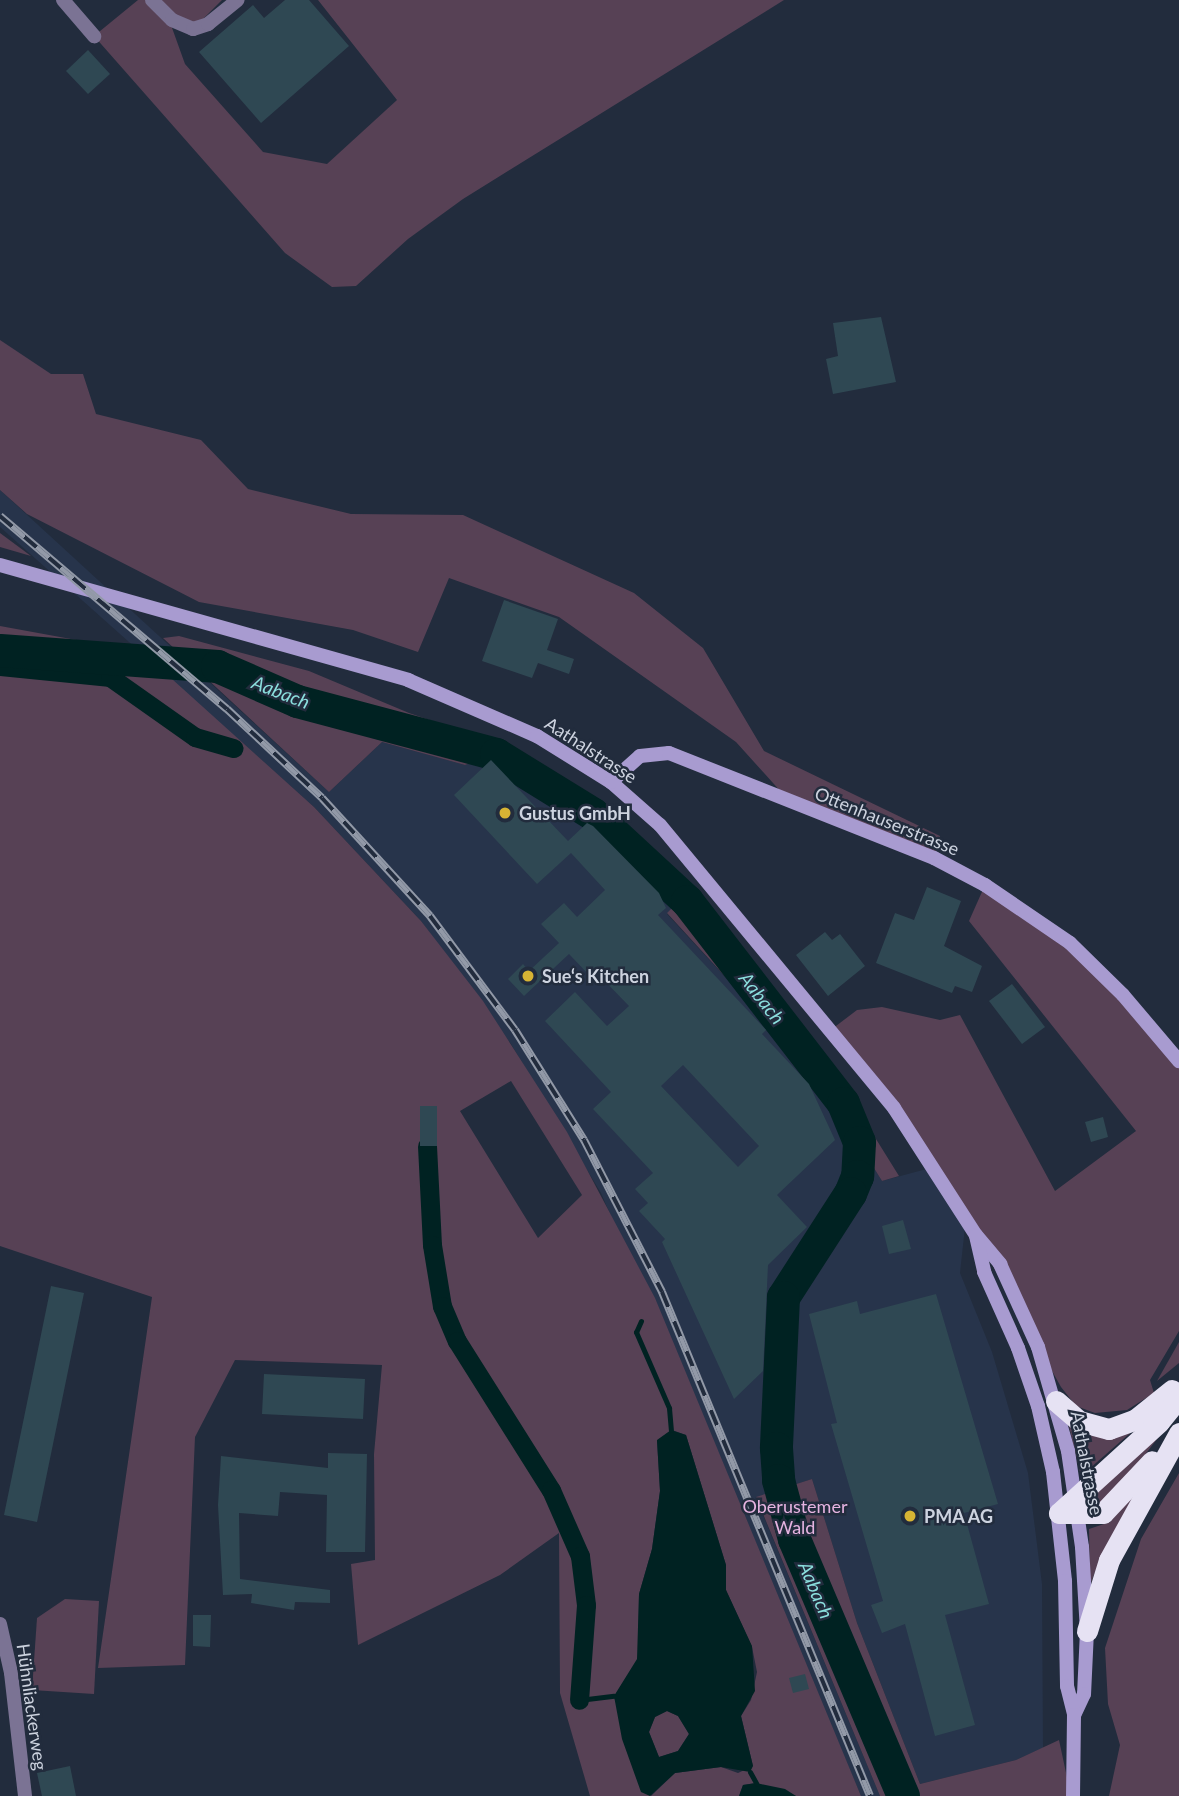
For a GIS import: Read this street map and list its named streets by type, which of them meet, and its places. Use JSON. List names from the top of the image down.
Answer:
{
  "streets": {
    "main road": ["Aathalstrasse", "Ottenhauserstrasse"],
    "street": ["Hühnliackerweg"]
  },
  "crossings": [
    ["Aathalstrasse", "Ottenhauserstrasse"]
  ],
  "water": ["Aabach"],
  "parks": ["Oberustemer Wald"],
  "places": ["Gustus GmbH", "Sue‘s Kitchen", "PMA AG"]
}
